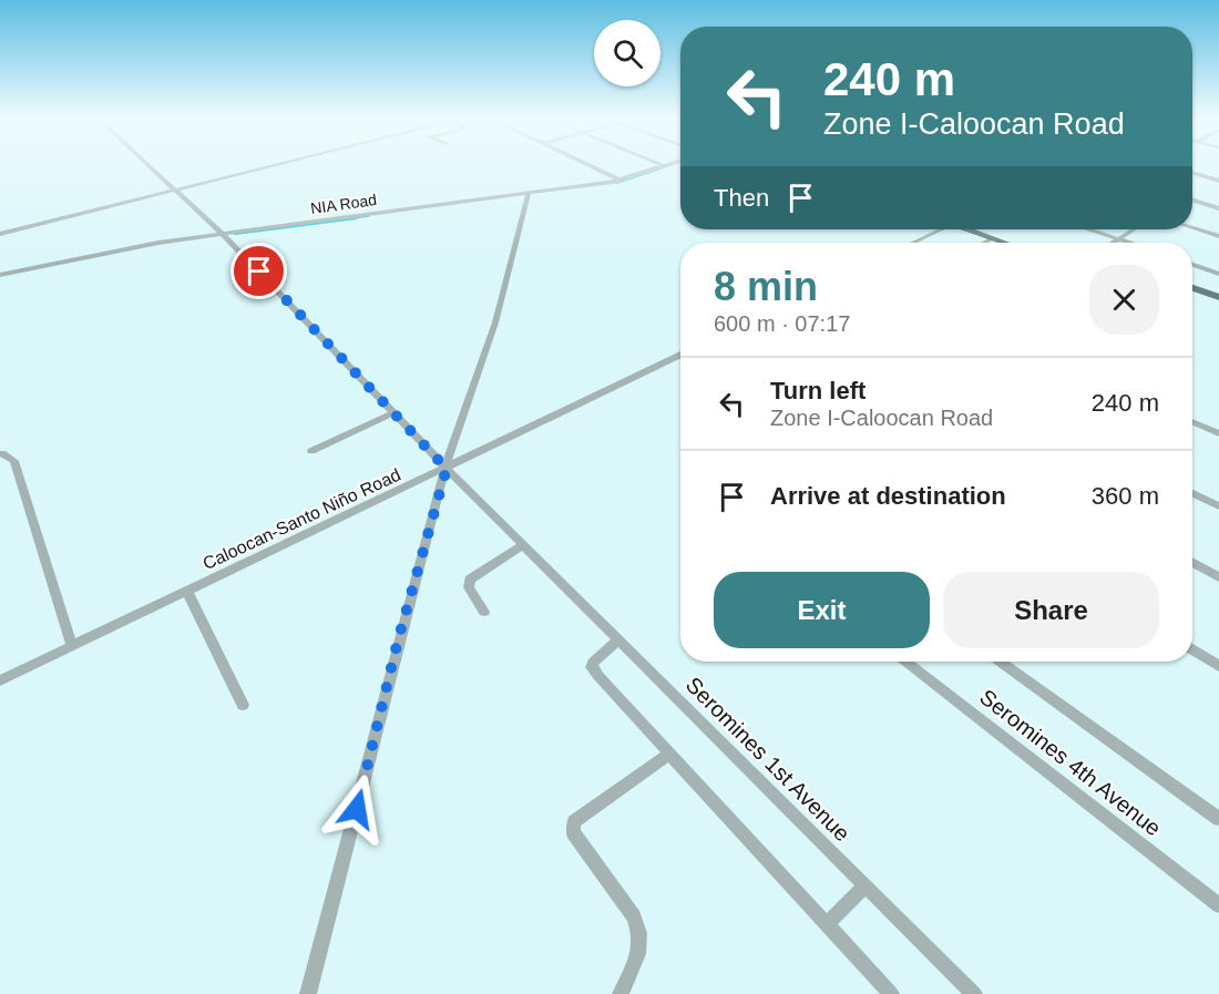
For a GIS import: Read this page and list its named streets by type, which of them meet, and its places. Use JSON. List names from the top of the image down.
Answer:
{
  "streets": {
    "street": [
      "NIA Road",
      "Caloocan-Santo Niño Road",
      "Seromines 1st Avenue",
      "Seromines 4th Avenue"
    ]
  },
  "crossings": [
    ["NIA Road", "Seromines 1st Avenue"],
    ["Caloocan-Santo Niño Road", "Seromines 1st Avenue"]
  ],
  "page": {
    "turn": ["240 m", "Zone I-Caloocan Road"],
    "then": "Then",
    "heading": ["8 min", "600 m · 07:17"],
    "list": [
      {
        "name": "Turn left",
        "note": "Zone I-Caloocan Road",
        "value": "240 m"
      },
      {
        "name": "Arrive at destination",
        "value": "360 m"
      }
    ],
    "buttons": ["Exit", "Share"]
  }
}
